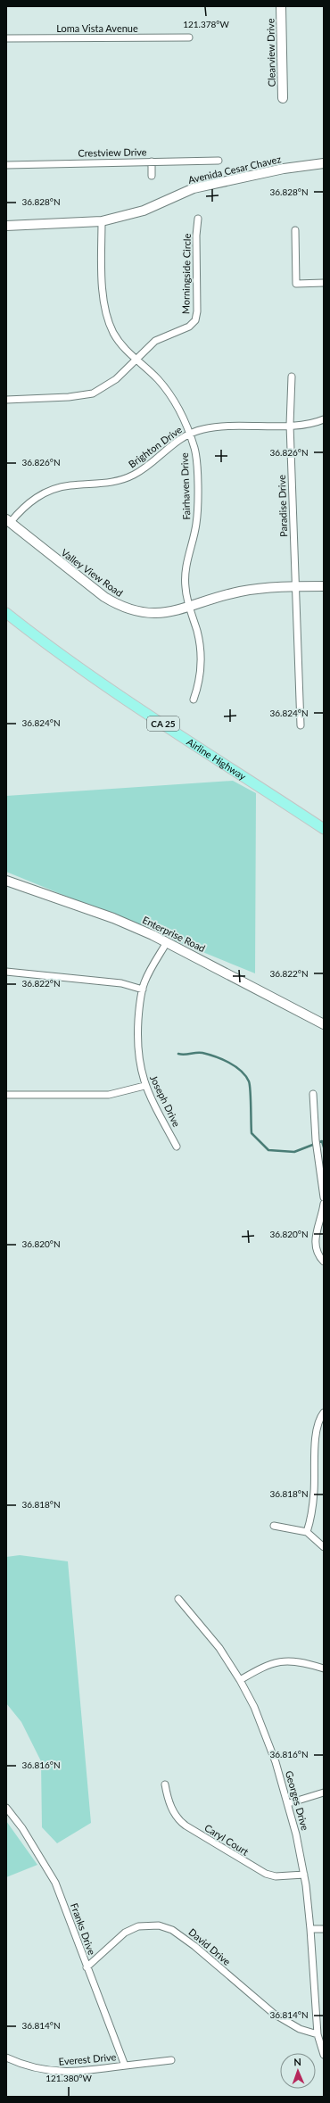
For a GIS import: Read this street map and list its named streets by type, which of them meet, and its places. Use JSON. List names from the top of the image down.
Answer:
{
  "streets": {
    "main road": ["CA 25", "Airline Highway"],
    "street": [
      "Loma Vista Avenue",
      "Clearview Drive",
      "Crestview Drive",
      "Avenida Cesar Chavez",
      "Morningside Circle",
      "Brighton Drive",
      "Fairhaven Drive",
      "Paradise Drive",
      "Valley View Road",
      "Enterprise Road",
      "Joseph Drive",
      "Georges Drive",
      "Caryl Court",
      "Franks Drive",
      "David Drive",
      "Everest Drive"
    ]
  },
  "crossings": [
    ["Avenida Cesar Chavez", "Fairhaven Drive"],
    ["Morningside Circle", "Fairhaven Drive"],
    ["Brighton Drive", "Fairhaven Drive"],
    ["Brighton Drive", "Paradise Drive"],
    ["Brighton Drive", "Valley View Road"],
    ["Fairhaven Drive", "Valley View Road"],
    ["Paradise Drive", "Valley View Road"],
    ["Enterprise Road", "Joseph Drive"],
    ["Georges Drive", "Caryl Court"],
    ["Georges Drive", "David Drive"],
    ["Franks Drive", "David Drive"],
    ["Franks Drive", "Everest Drive"]
  ],
  "north": "top",
  "coordinates": [
    "121.378°W",
    "36.828°N",
    "36.826°N",
    "36.824°N",
    "36.822°N",
    "36.820°N",
    "36.818°N",
    "36.816°N",
    "36.814°N",
    "121.380°W"
  ]
}
